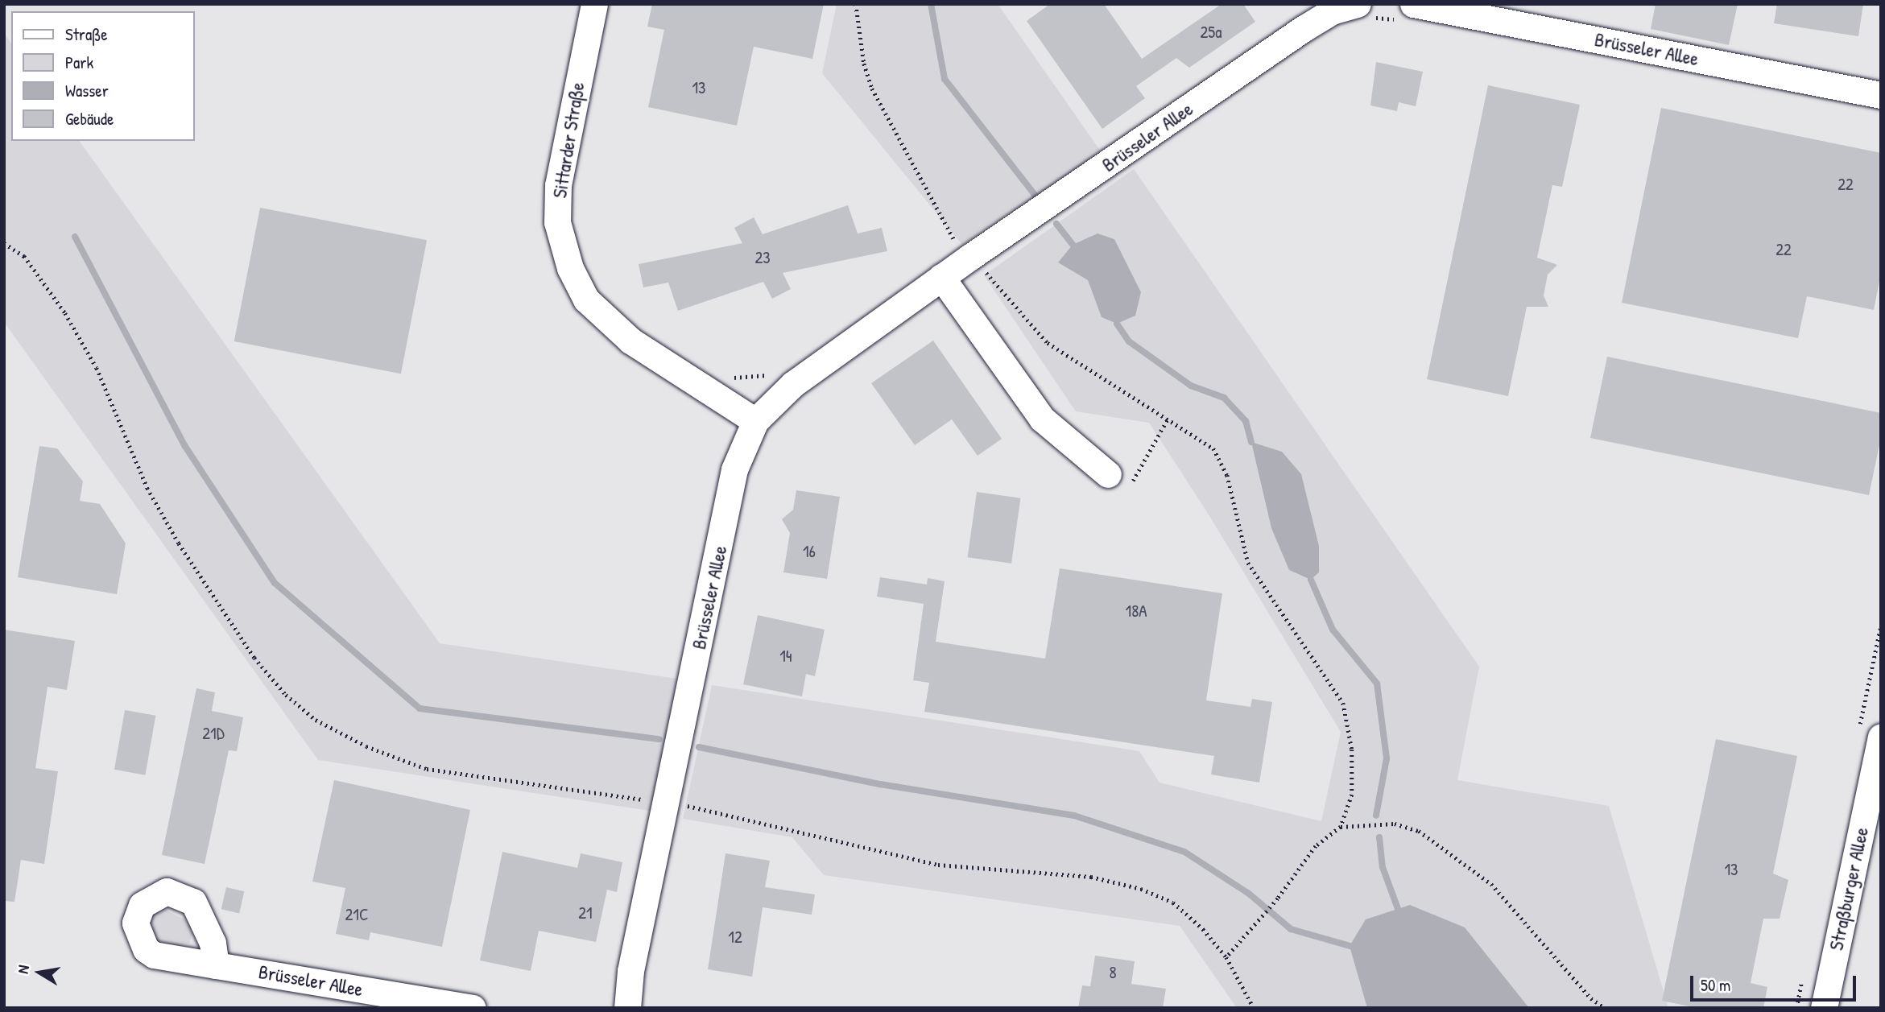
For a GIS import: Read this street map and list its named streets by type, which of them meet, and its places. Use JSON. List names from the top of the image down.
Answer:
{
  "streets": {
    "street": ["Brüsseler Allee", "Sittarder Straße", "Straßburger Allee"]
  },
  "crossings": [
    ["Brüsseler Allee", "Sittarder Straße"]
  ],
  "house_numbers": [
    "25a",
    "13",
    "22",
    "22",
    "23",
    "16",
    "18A",
    "14",
    "21D",
    "13",
    "21",
    "21C",
    "12",
    "8"
  ],
  "legend": [
    "Straße",
    "Park",
    "Wasser",
    "Gebäude"
  ],
  "scale_bar": "50 m",
  "north": "left"
}
